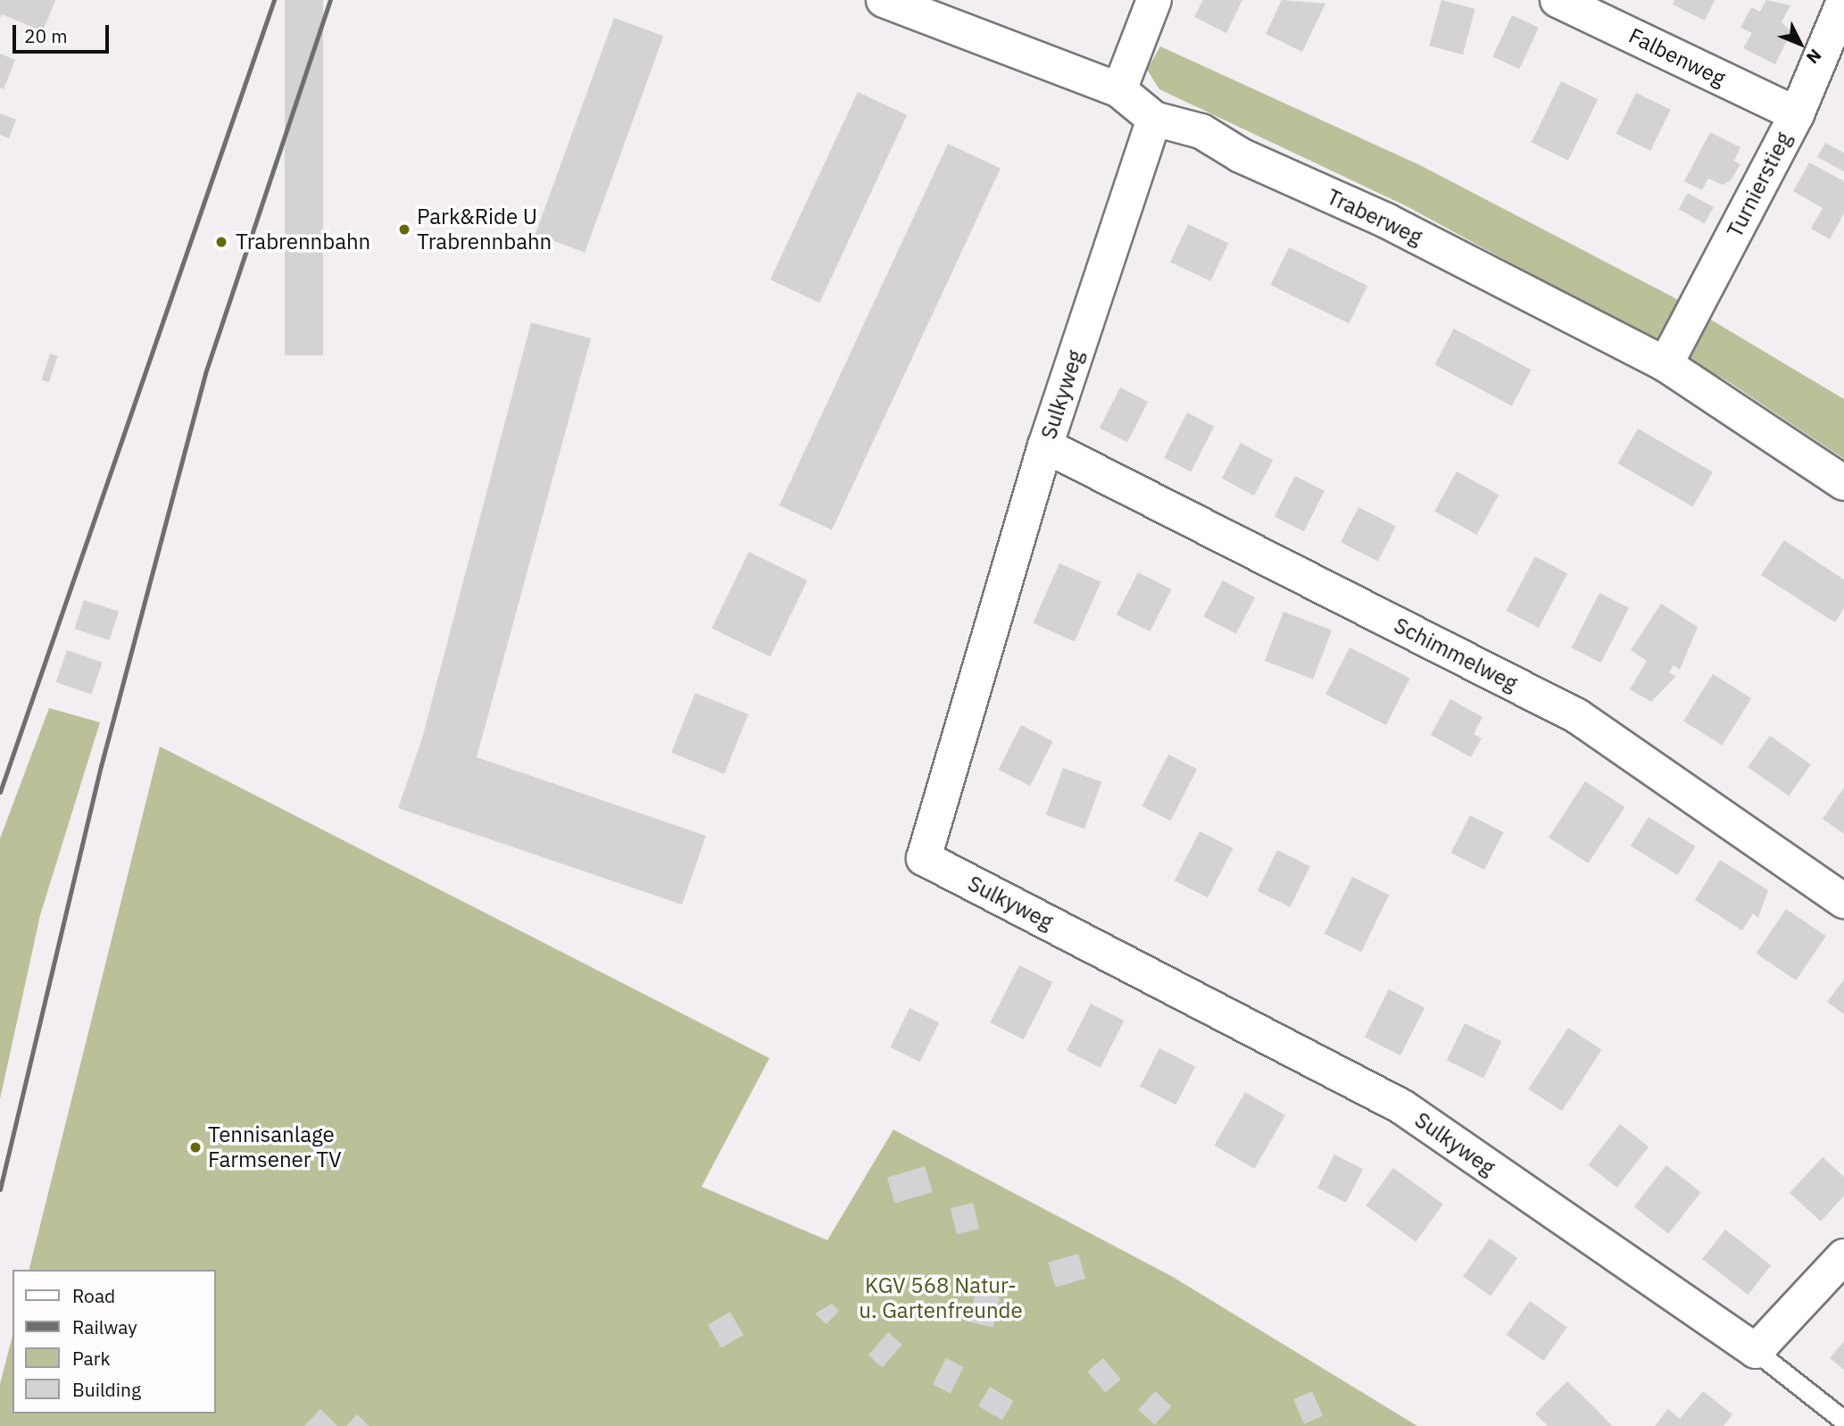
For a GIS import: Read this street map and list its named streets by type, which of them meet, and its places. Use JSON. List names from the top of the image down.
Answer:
{
  "streets": {
    "street": [
      "Falbenweg",
      "Turnierstieg",
      "Traberweg",
      "Sulkyweg",
      "Schimmelweg"
    ]
  },
  "crossings": [
    ["Falbenweg", "Turnierstieg"],
    ["Turnierstieg", "Traberweg"],
    ["Traberweg", "Sulkyweg"],
    ["Sulkyweg", "Schimmelweg"]
  ],
  "parks": ["KGV 568 Natur- u. Gartenfreunde"],
  "places": ["Park&Ride U Trabrennbahn", "Trabrennbahn", "Tennisanlage Farmsener TV"],
  "legend": [
    "Road",
    "Railway",
    "Park",
    "Building"
  ],
  "scale_bar": "20 m",
  "north": "bottom right"
}
